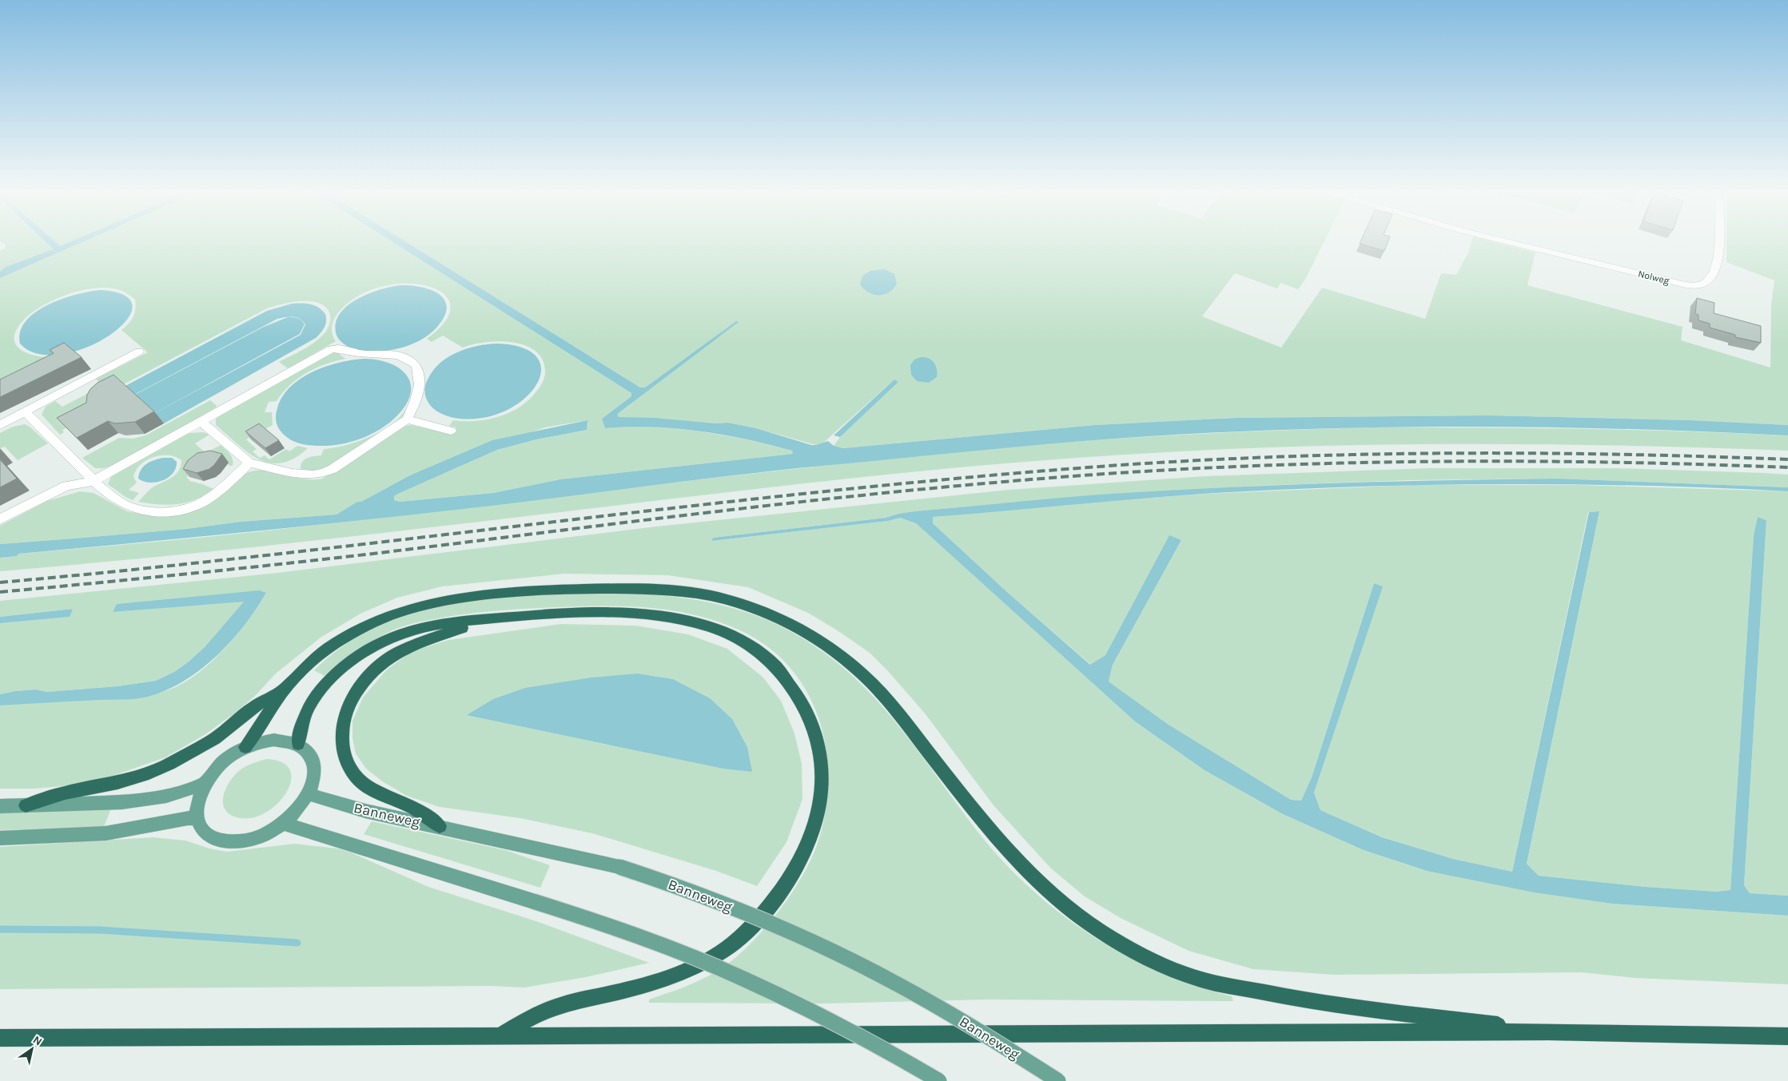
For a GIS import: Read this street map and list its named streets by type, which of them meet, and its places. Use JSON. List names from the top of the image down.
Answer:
{
  "streets": {
    "main road": ["Banneweg"],
    "street": ["Nolweg"]
  },
  "north": "top right"
}
